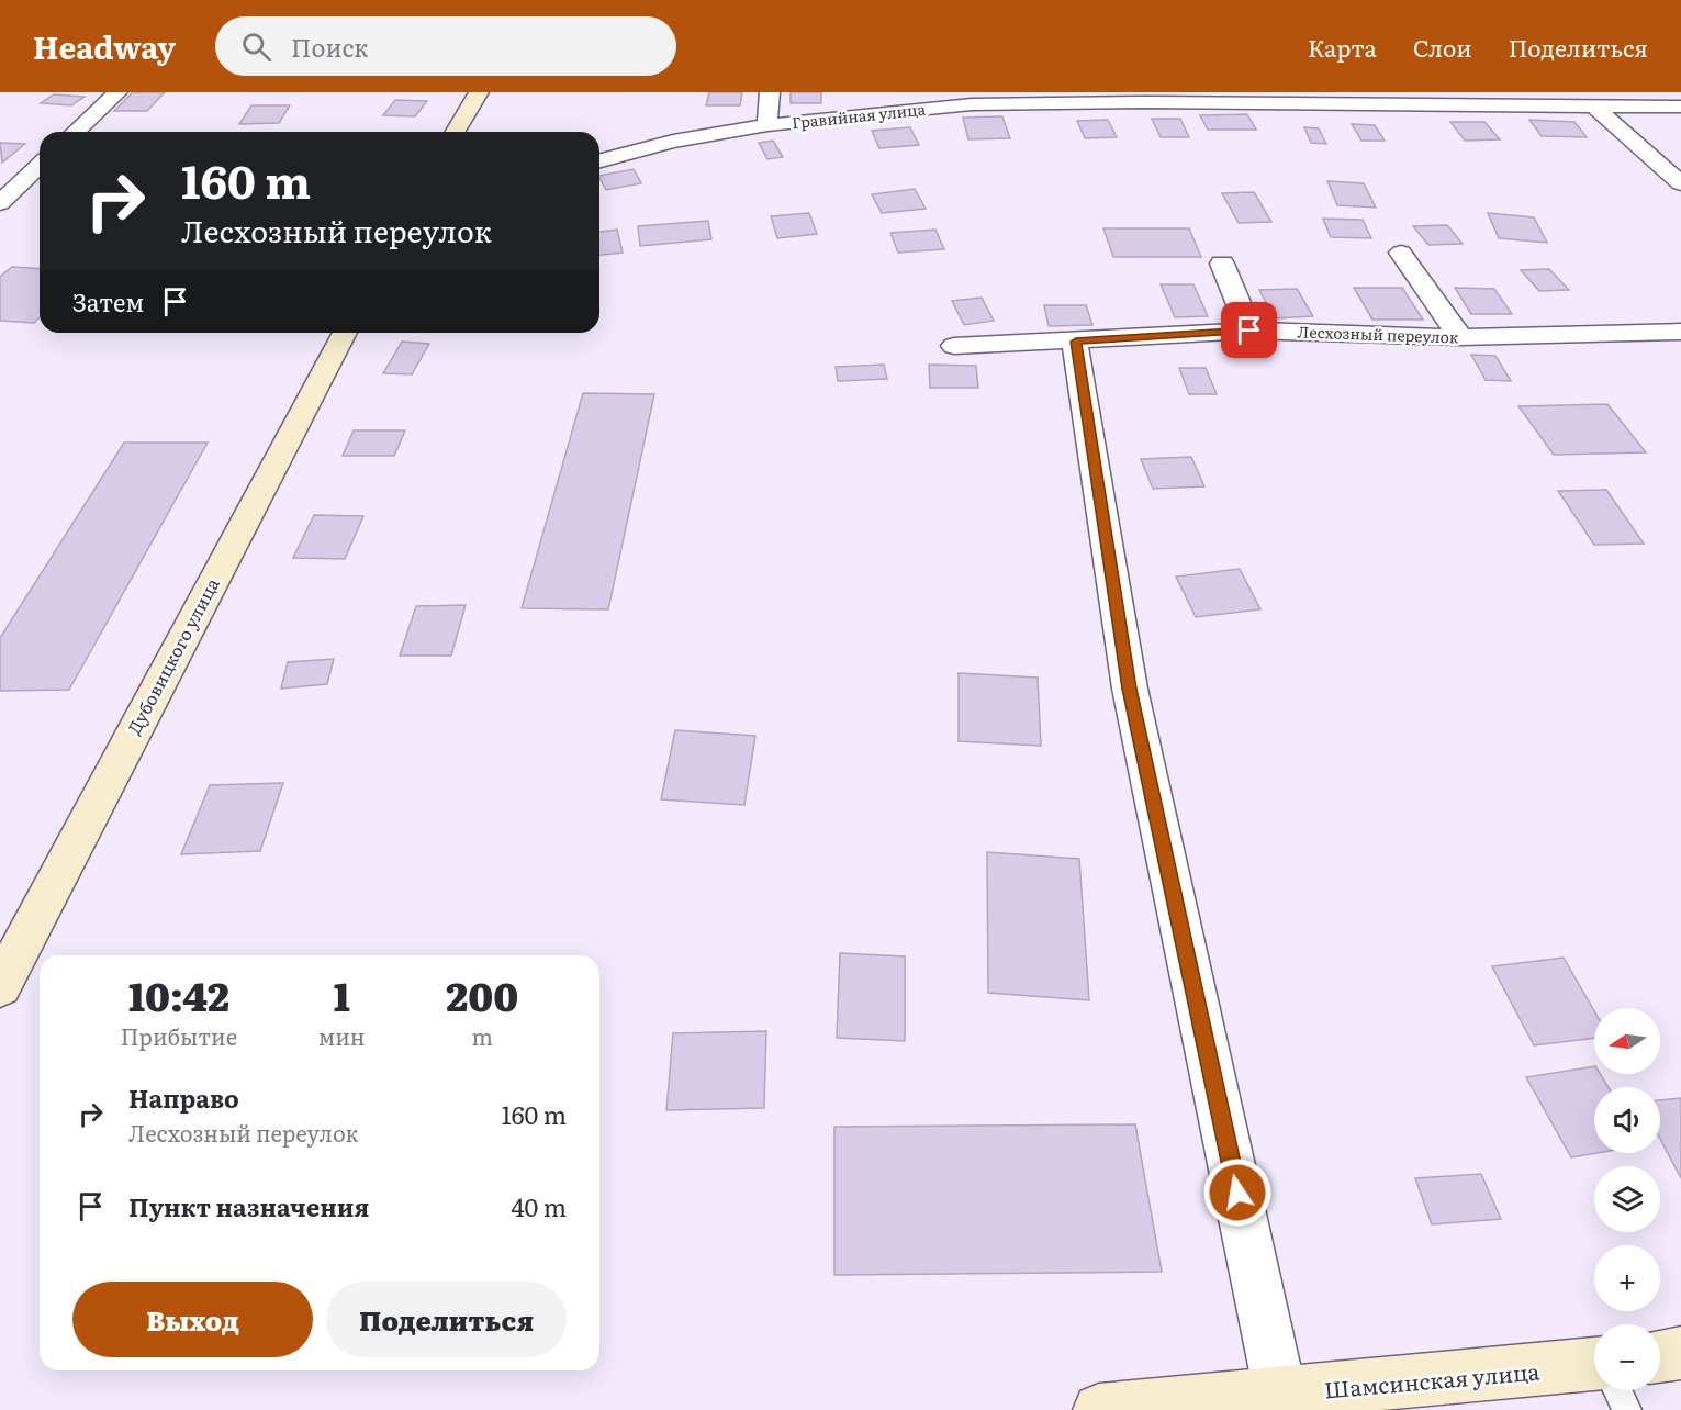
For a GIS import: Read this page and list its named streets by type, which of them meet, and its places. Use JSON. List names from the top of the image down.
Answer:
{
  "streets": {
    "street": [
      "Гравийная улица",
      "Лесхозный переулок",
      "Дубовицкого улица",
      "Шамсинская улица"
    ]
  },
  "north": "left",
  "page": {
    "header": "Headway",
    "search": "Поиск",
    "nav": ["Карта", "Слои", "Поделиться"],
    "turn": ["160 m", "Лесхозный переулок"],
    "then": "Затем",
    "eta": [
      "10:42",
      "Прибытие",
      "1",
      "мин",
      "200",
      "m"
    ],
    "map_buttons": ["+", "−"],
    "list": [
      {
        "name": "Направо",
        "note": "Лесхозный переулок",
        "value": "160 m"
      },
      {
        "name": "Пункт назначения",
        "value": "40 m"
      }
    ],
    "buttons": ["Выход", "Поделиться"]
  }
}
